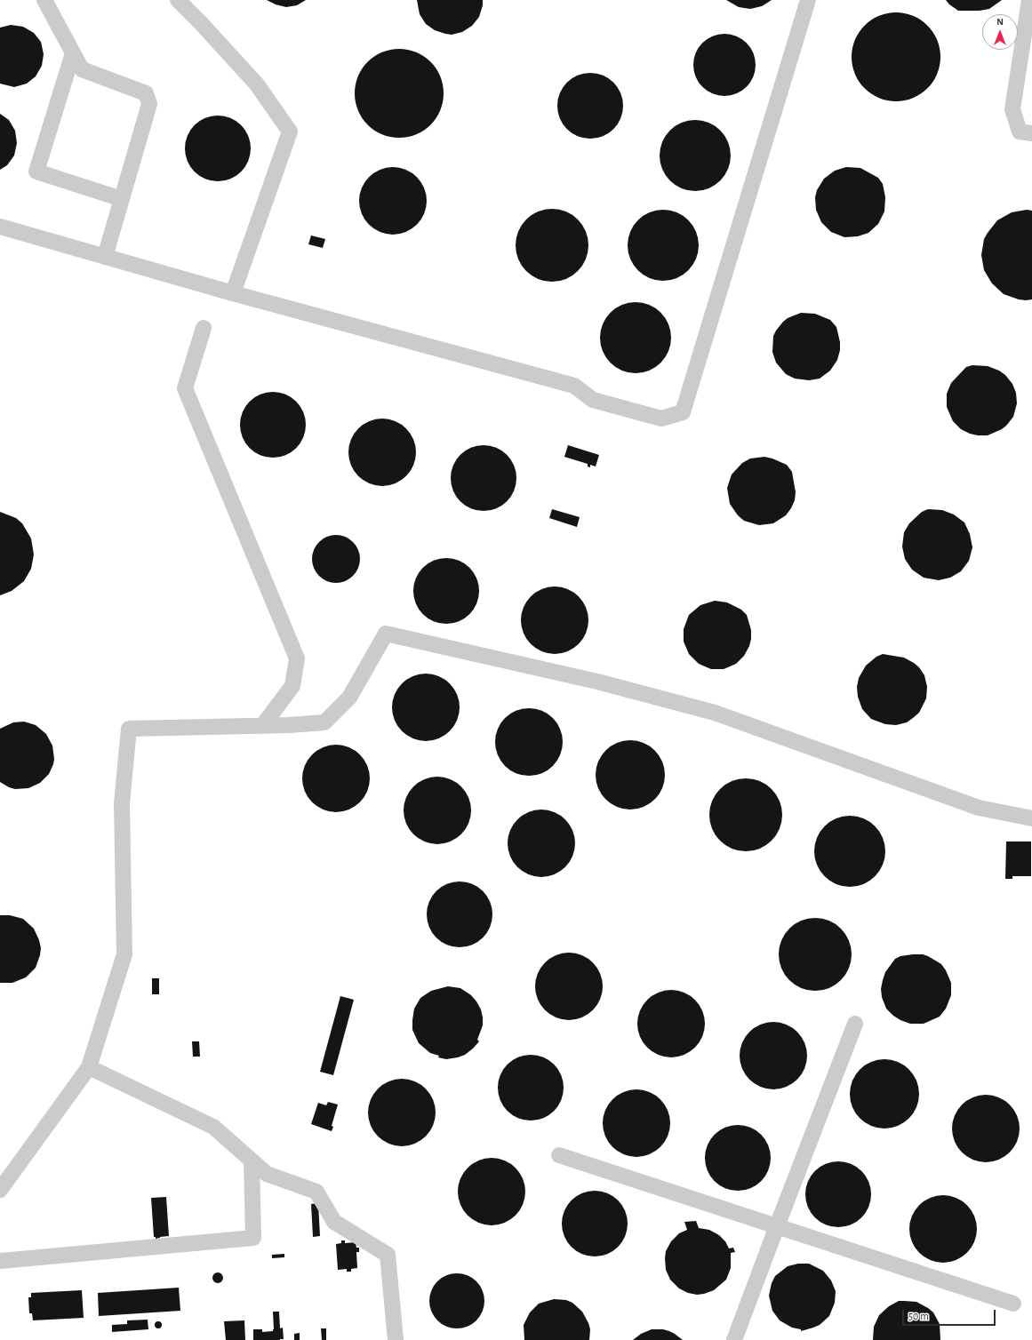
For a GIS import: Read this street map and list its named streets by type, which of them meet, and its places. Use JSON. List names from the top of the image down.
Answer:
{
  "scale_bar": "50 m",
  "north": "top"
}
